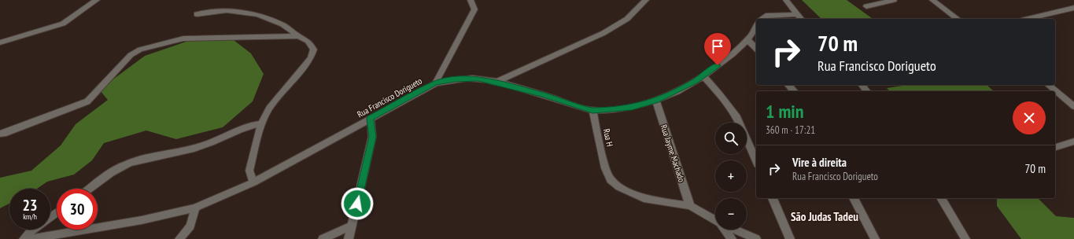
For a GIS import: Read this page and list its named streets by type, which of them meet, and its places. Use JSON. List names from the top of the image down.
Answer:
{
  "streets": {
    "street": ["Rua Francisco Dorigueto", "Rua H", "Rua Jayme Machado"]
  },
  "crossings": [
    ["Rua Francisco Dorigueto", "Rua H"],
    ["Rua H", "Rua Jayme Machado"]
  ],
  "districts": ["São Judas Tadeu"],
  "page": {
    "turn": ["70 m", "Rua Francisco Dorigueto"],
    "heading": ["1 min", "360 m · 17:21"],
    "map_buttons": ["+", "−"],
    "list": [
      {
        "name": "Vire à direita",
        "note": "Rua Francisco Dorigueto",
        "value": "70 m"
      }
    ],
    "speed": "23 km/h",
    "limit": "30"
  }
}
